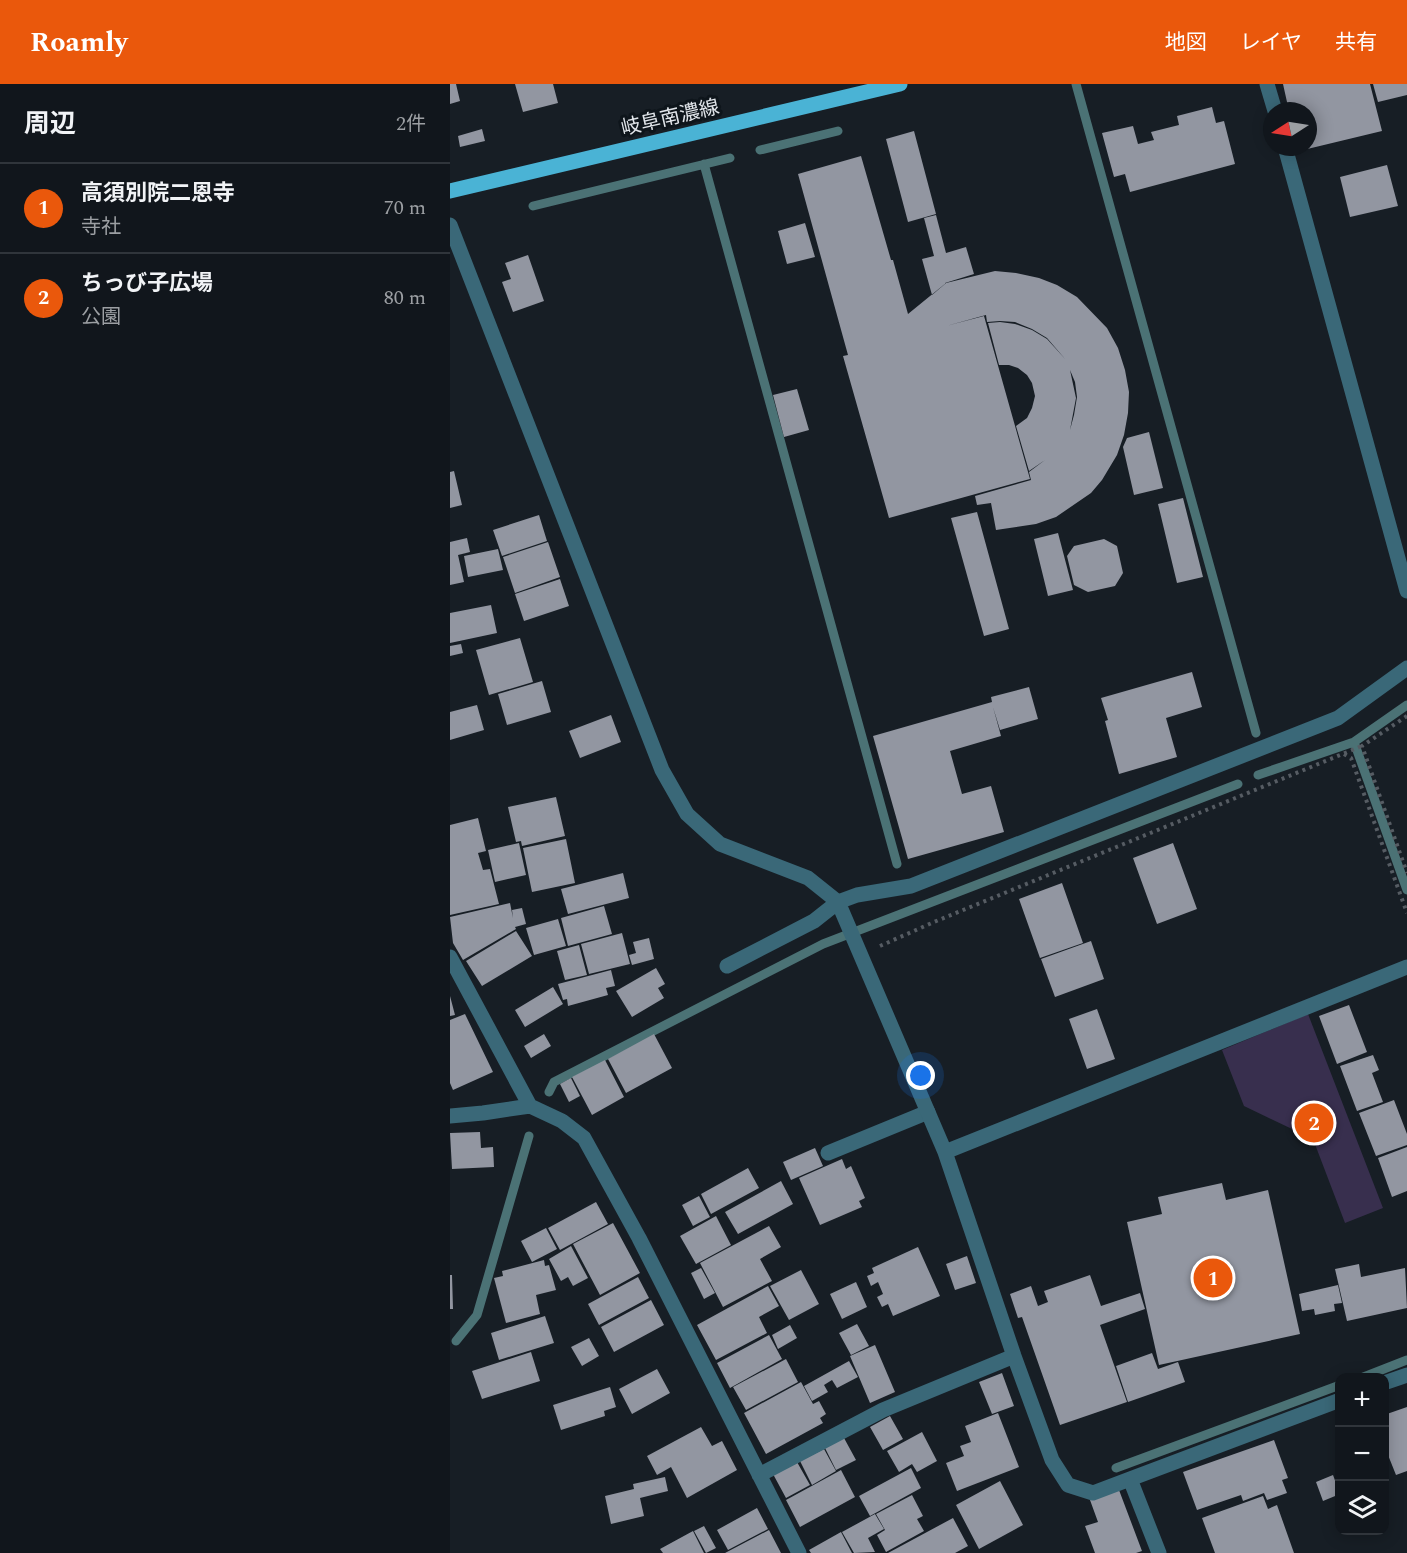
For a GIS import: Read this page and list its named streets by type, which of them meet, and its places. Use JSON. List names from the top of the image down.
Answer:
{
  "streets": {
    "main road": ["岐阜南濃線"]
  },
  "north": "left",
  "page": {
    "header": "Roamly",
    "nav": ["地図", "レイヤ", "共有"],
    "heading": ["周辺", "2件"],
    "list": [
      {
        "mark": "1",
        "name": "高須別院二恩寺",
        "note": "寺社",
        "value": "70 m"
      },
      {
        "mark": "2",
        "name": "ちっび子広場",
        "note": "公園",
        "value": "80 m"
      }
    ],
    "pins": ["2", "1"],
    "map_buttons": ["+", "−"]
  }
}
